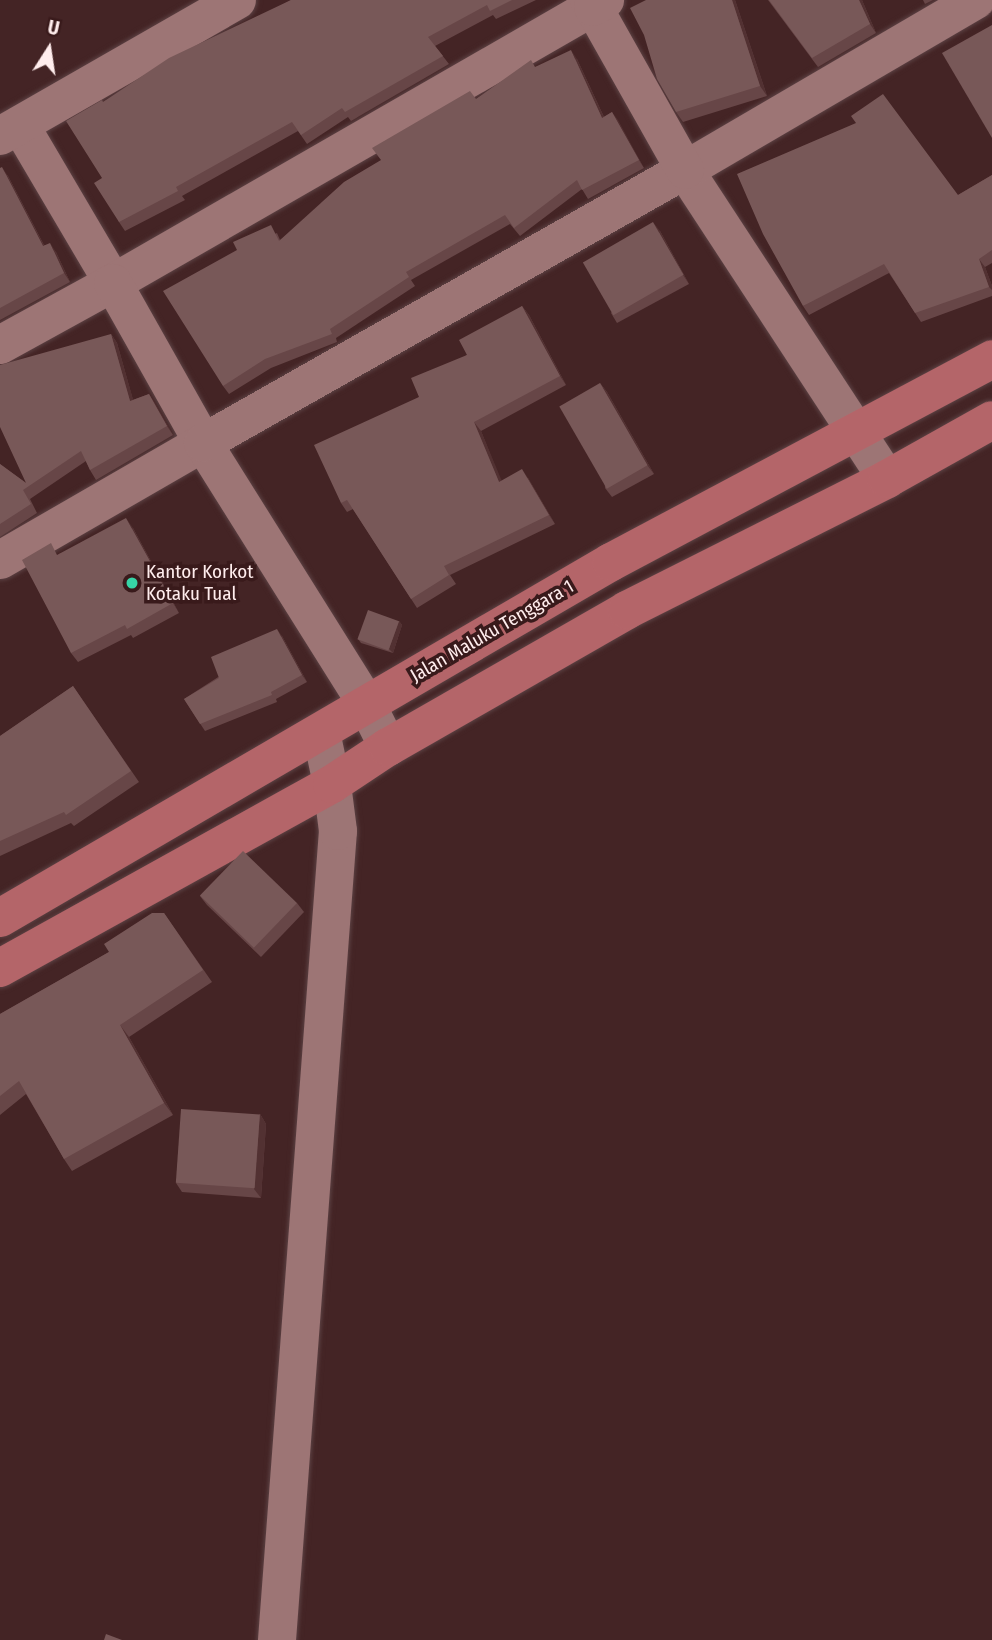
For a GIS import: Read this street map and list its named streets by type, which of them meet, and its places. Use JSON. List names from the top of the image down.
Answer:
{
  "streets": {
    "main road": ["Jalan Maluku Tenggara 1"]
  },
  "places": ["Kantor Korkot Kotaku Tual"],
  "north": "top"
}
